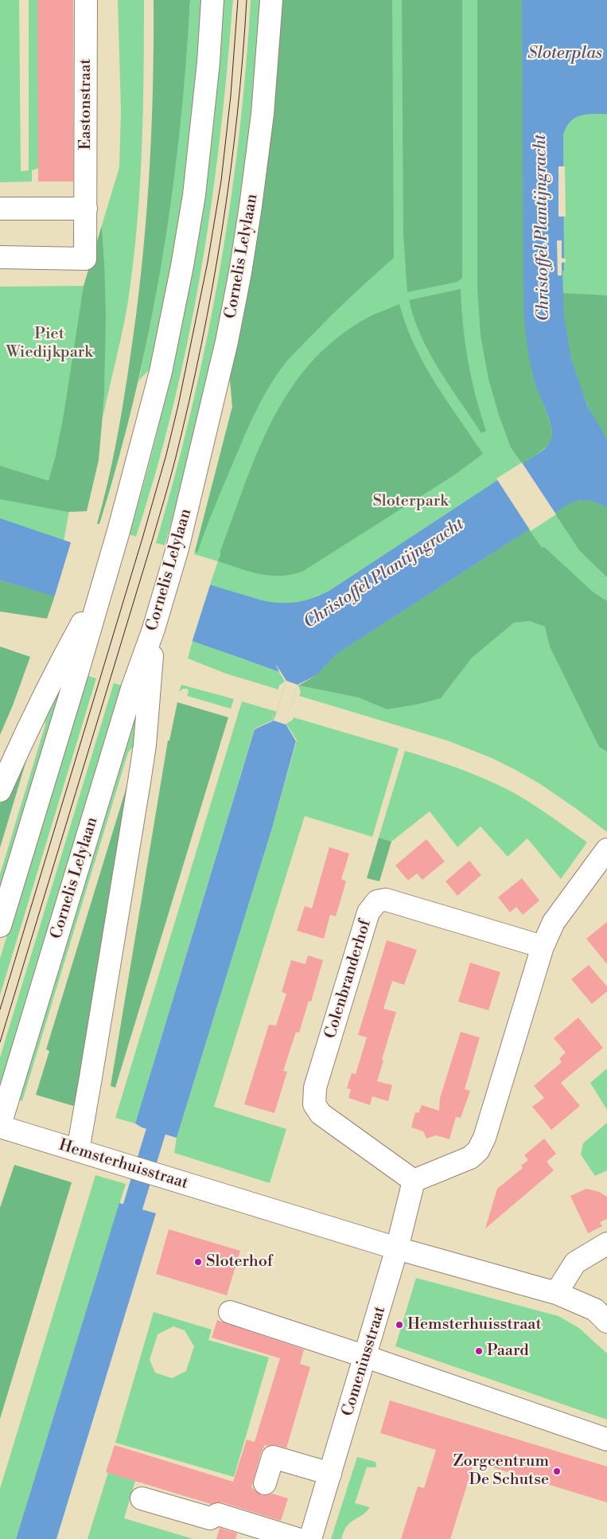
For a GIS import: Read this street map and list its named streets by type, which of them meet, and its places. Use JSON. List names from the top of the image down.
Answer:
{
  "streets": {
    "street": [
      "Eastonstraat",
      "Cornelis Lelylaan",
      "Colenbranderhof",
      "Hemsterhuisstraat",
      "Comeniusstraat"
    ]
  },
  "crossings": [
    ["Cornelis Lelylaan", "Hemsterhuisstraat"],
    ["Hemsterhuisstraat", "Comeniusstraat"]
  ],
  "water": ["Sloterplas", "Christoffel Plantijngracht"],
  "parks": ["Piet Wiedijkpark", "Sloterpark"],
  "places": [
    "Sloterhof",
    "Hemsterhuisstraat",
    "Paard",
    "Zorgcentrum De Schutse"
  ]
}
